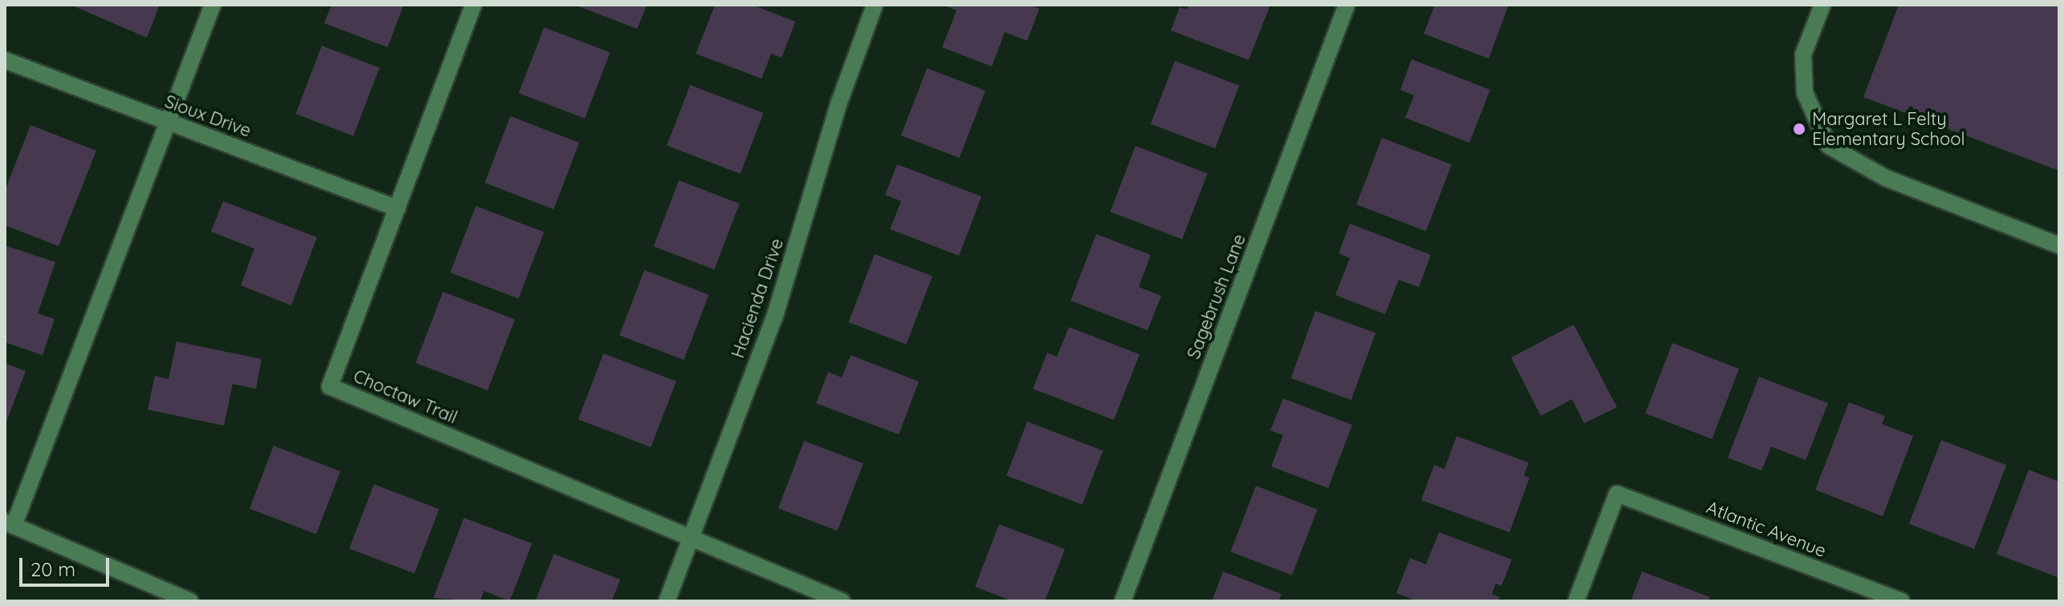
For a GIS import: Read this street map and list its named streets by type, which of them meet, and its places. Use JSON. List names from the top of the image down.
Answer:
{
  "streets": {
    "street": [
      "Sioux Drive",
      "Sagebrush Lane",
      "Hacienda Drive",
      "Choctaw Trail",
      "Atlantic Avenue"
    ]
  },
  "crossings": [
    ["Sioux Drive", "Choctaw Trail"],
    ["Hacienda Drive", "Choctaw Trail"]
  ],
  "places": ["Margaret L Felty Elementary School"],
  "scale_bar": "20 m"
}
